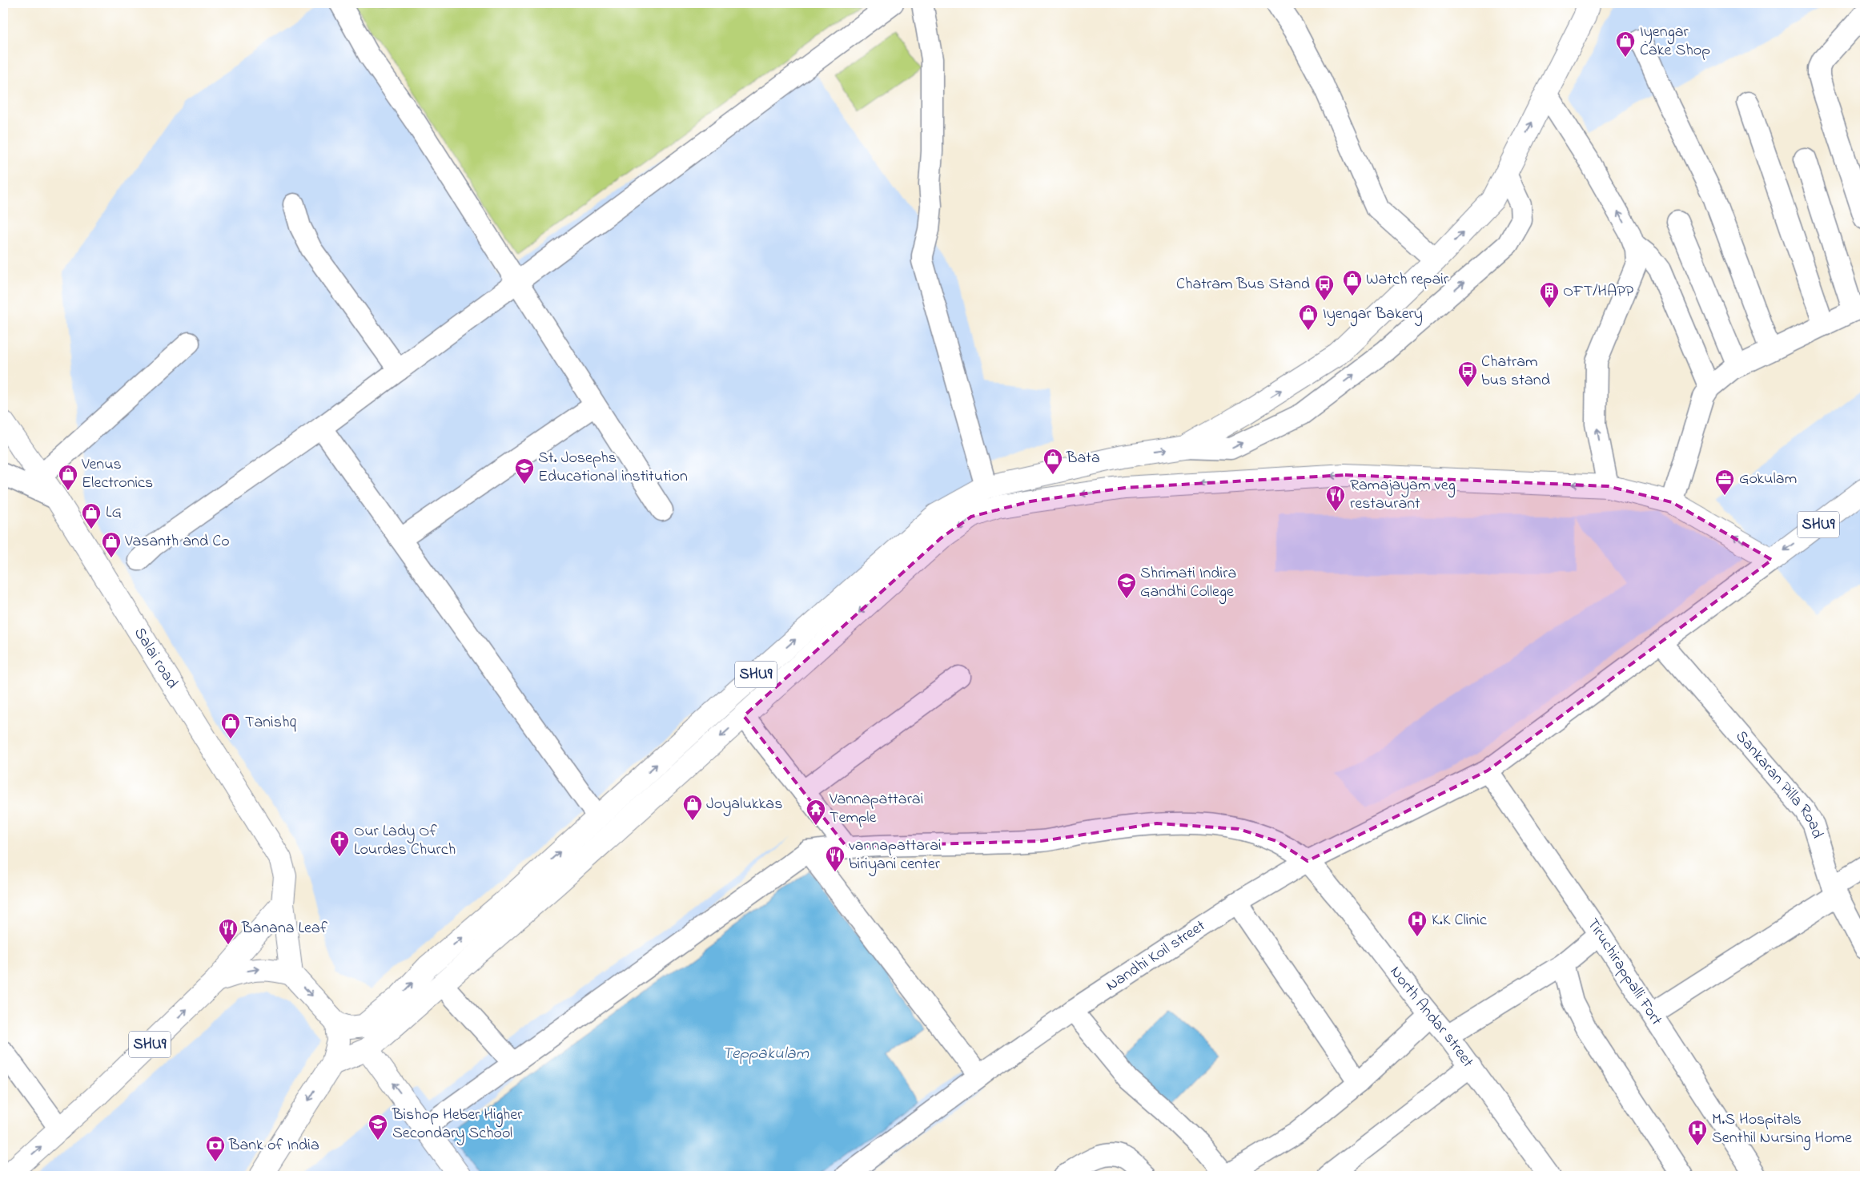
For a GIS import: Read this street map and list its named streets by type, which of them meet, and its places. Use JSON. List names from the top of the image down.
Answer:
{
  "streets": {
    "main road": ["SHU9", "Salai road"],
    "street": [
      "Sankaran Pilla Road",
      "Nandhi Koil street",
      "Tiruchirappalli Fort",
      "North Andar street"
    ]
  },
  "crossings": [
    ["SHU9", "Salai road"],
    ["SHU9", "Nandhi Koil street"],
    ["Sankaran Pilla Road", "Nandhi Koil street"],
    ["Nandhi Koil street", "Tiruchirappalli Fort"],
    ["Nandhi Koil street", "North Andar street"]
  ],
  "water": ["Teppakulam"],
  "places": {
    "shop": [
      "Iyengar Cake Shop",
      "Watch repair",
      "Iyengar Bakery",
      "Bata",
      "Venus Electronics",
      "LG",
      "Vasanth and Co",
      "Tanishq",
      "Joyalukkas"
    ],
    "bus stop": ["Chatram Bus Stand", "Chatram bus stand"],
    "building": ["OFT/HAPP"],
    "school or university": ["St. Josephs Educational institution", "Shrimati Indira Gandhi College", "Bishop Heber Higher Secondary School"],
    "office": ["Gokulam"],
    "restaurant": ["Ramajayam veg restaurant", "vannapattarai biriyani center", "Banana Leaf"],
    "temple": ["Vannapattarai Temple"],
    "church": ["Our Lady Of Lourdes Church"],
    "hospital": ["K.K Clinic", "M.S Hospitals Senthil Nursing Home"],
    "bank": ["Bank of India"]
  }
}
